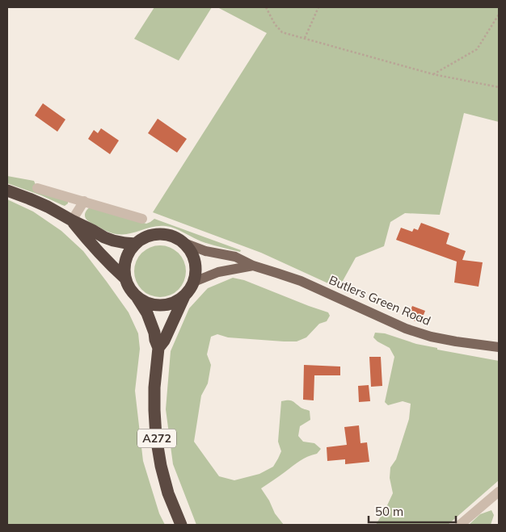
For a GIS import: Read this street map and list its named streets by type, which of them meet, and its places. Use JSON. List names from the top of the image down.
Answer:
{
  "streets": {
    "highway": ["A272"],
    "main road": ["Butlers Green Road"]
  },
  "crossings": [
    ["Butlers Green Road", "A272"]
  ],
  "scale_bar": "50 m"
}
